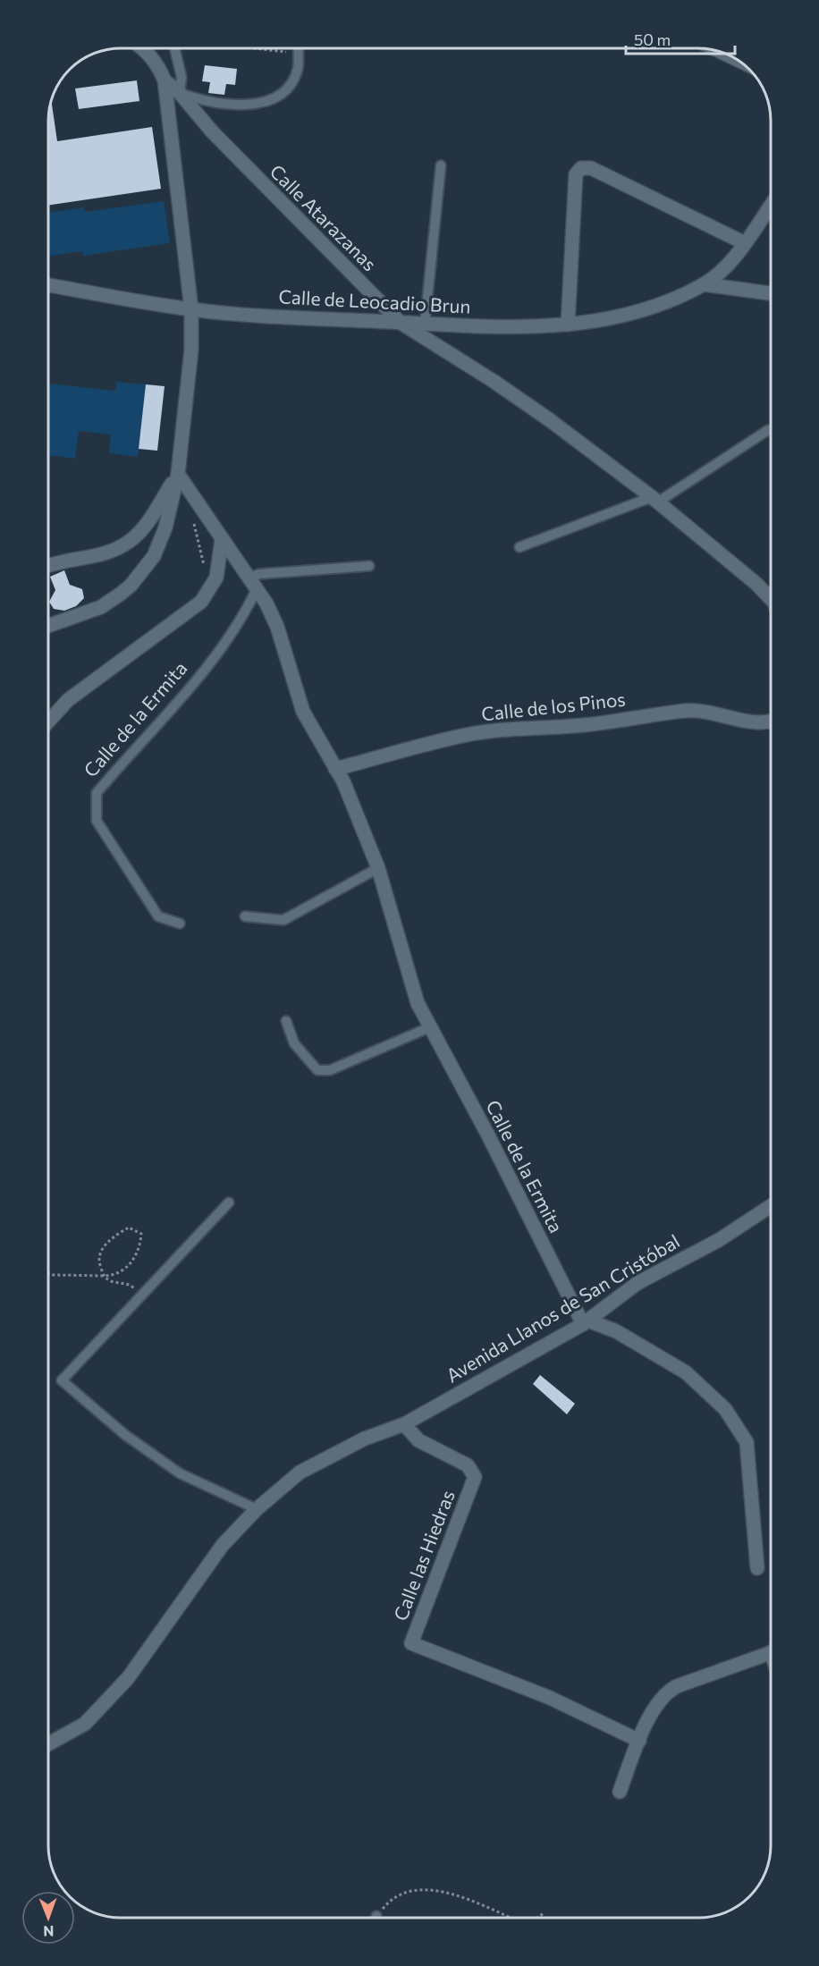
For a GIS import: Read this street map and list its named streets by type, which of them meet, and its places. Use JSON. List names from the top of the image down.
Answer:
{
  "streets": {
    "street": [
      "Calle Atarazanas",
      "Calle de Leocadio Brun",
      "Calle de los Pinos",
      "Calle de la Ermita",
      "Avenida Llanos de San Cristóbal",
      "Calle las Hiedras"
    ]
  },
  "crossings": [
    ["Calle Atarazanas", "Calle de Leocadio Brun"],
    ["Calle de los Pinos", "Calle de la Ermita"],
    ["Calle de la Ermita", "Avenida Llanos de San Cristóbal"],
    ["Avenida Llanos de San Cristóbal", "Calle las Hiedras"]
  ],
  "scale_bar": "50 m",
  "north": "bottom"
}
